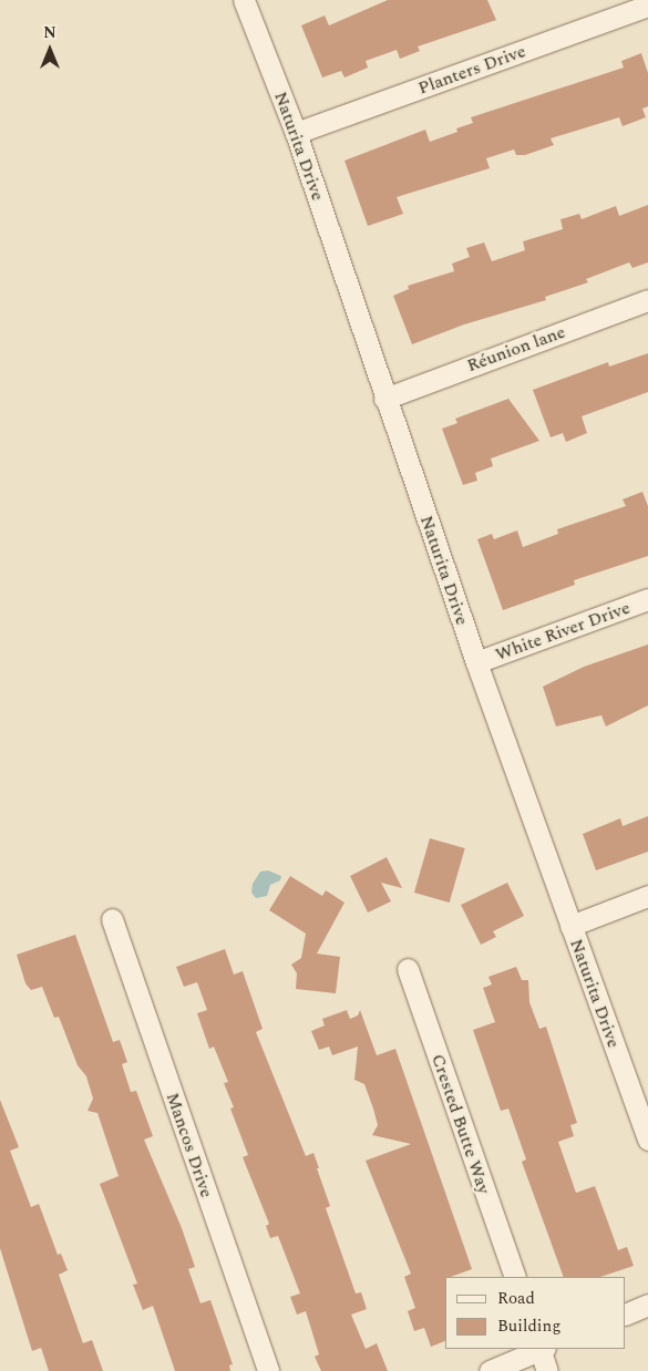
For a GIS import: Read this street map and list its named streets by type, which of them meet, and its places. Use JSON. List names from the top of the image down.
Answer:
{
  "streets": {
    "street": [
      "Planters Drive",
      "Naturita Drive",
      "Réunion lane",
      "White River Drive",
      "Crested Butte Way",
      "Mancos Drive"
    ]
  },
  "crossings": [
    ["Planters Drive", "Naturita Drive"],
    ["Naturita Drive", "Réunion lane"],
    ["Naturita Drive", "White River Drive"]
  ],
  "legend": ["Road", "Building"],
  "north": "top"
}
